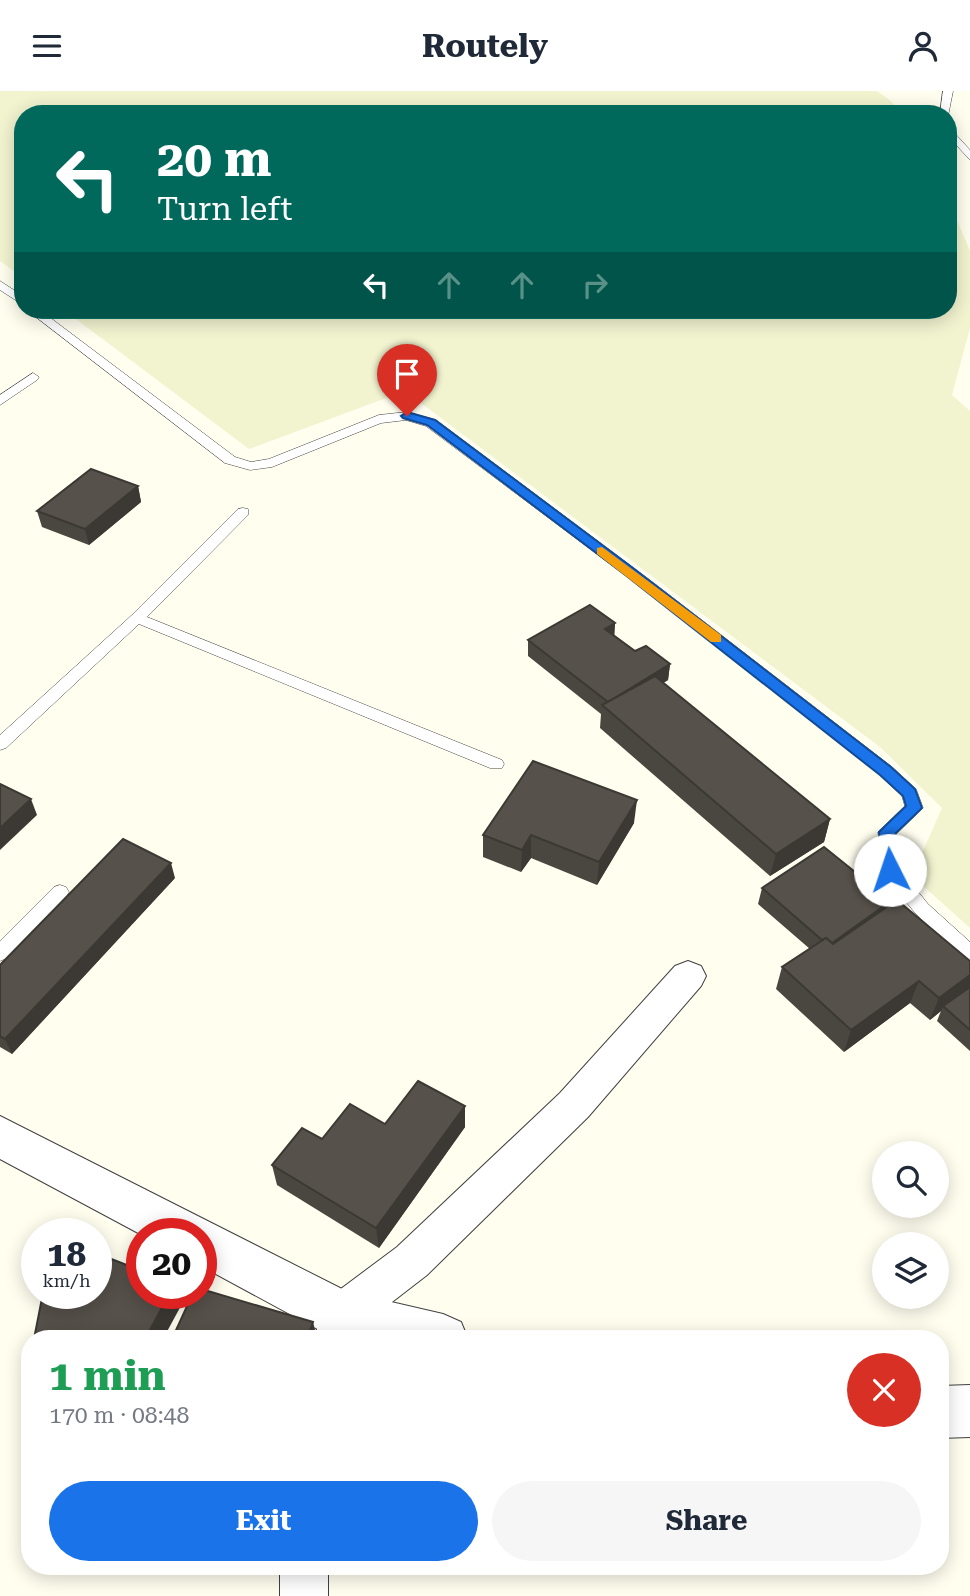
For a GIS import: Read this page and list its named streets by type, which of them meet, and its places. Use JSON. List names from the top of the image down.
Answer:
{
  "page": {
    "header": "Routely",
    "turn": ["20 m", "Turn left"],
    "speed": "18 km/h",
    "limit": "20",
    "heading": ["1 min", "170 m · 08:48"],
    "buttons": ["Exit", "Share"]
  }
}
